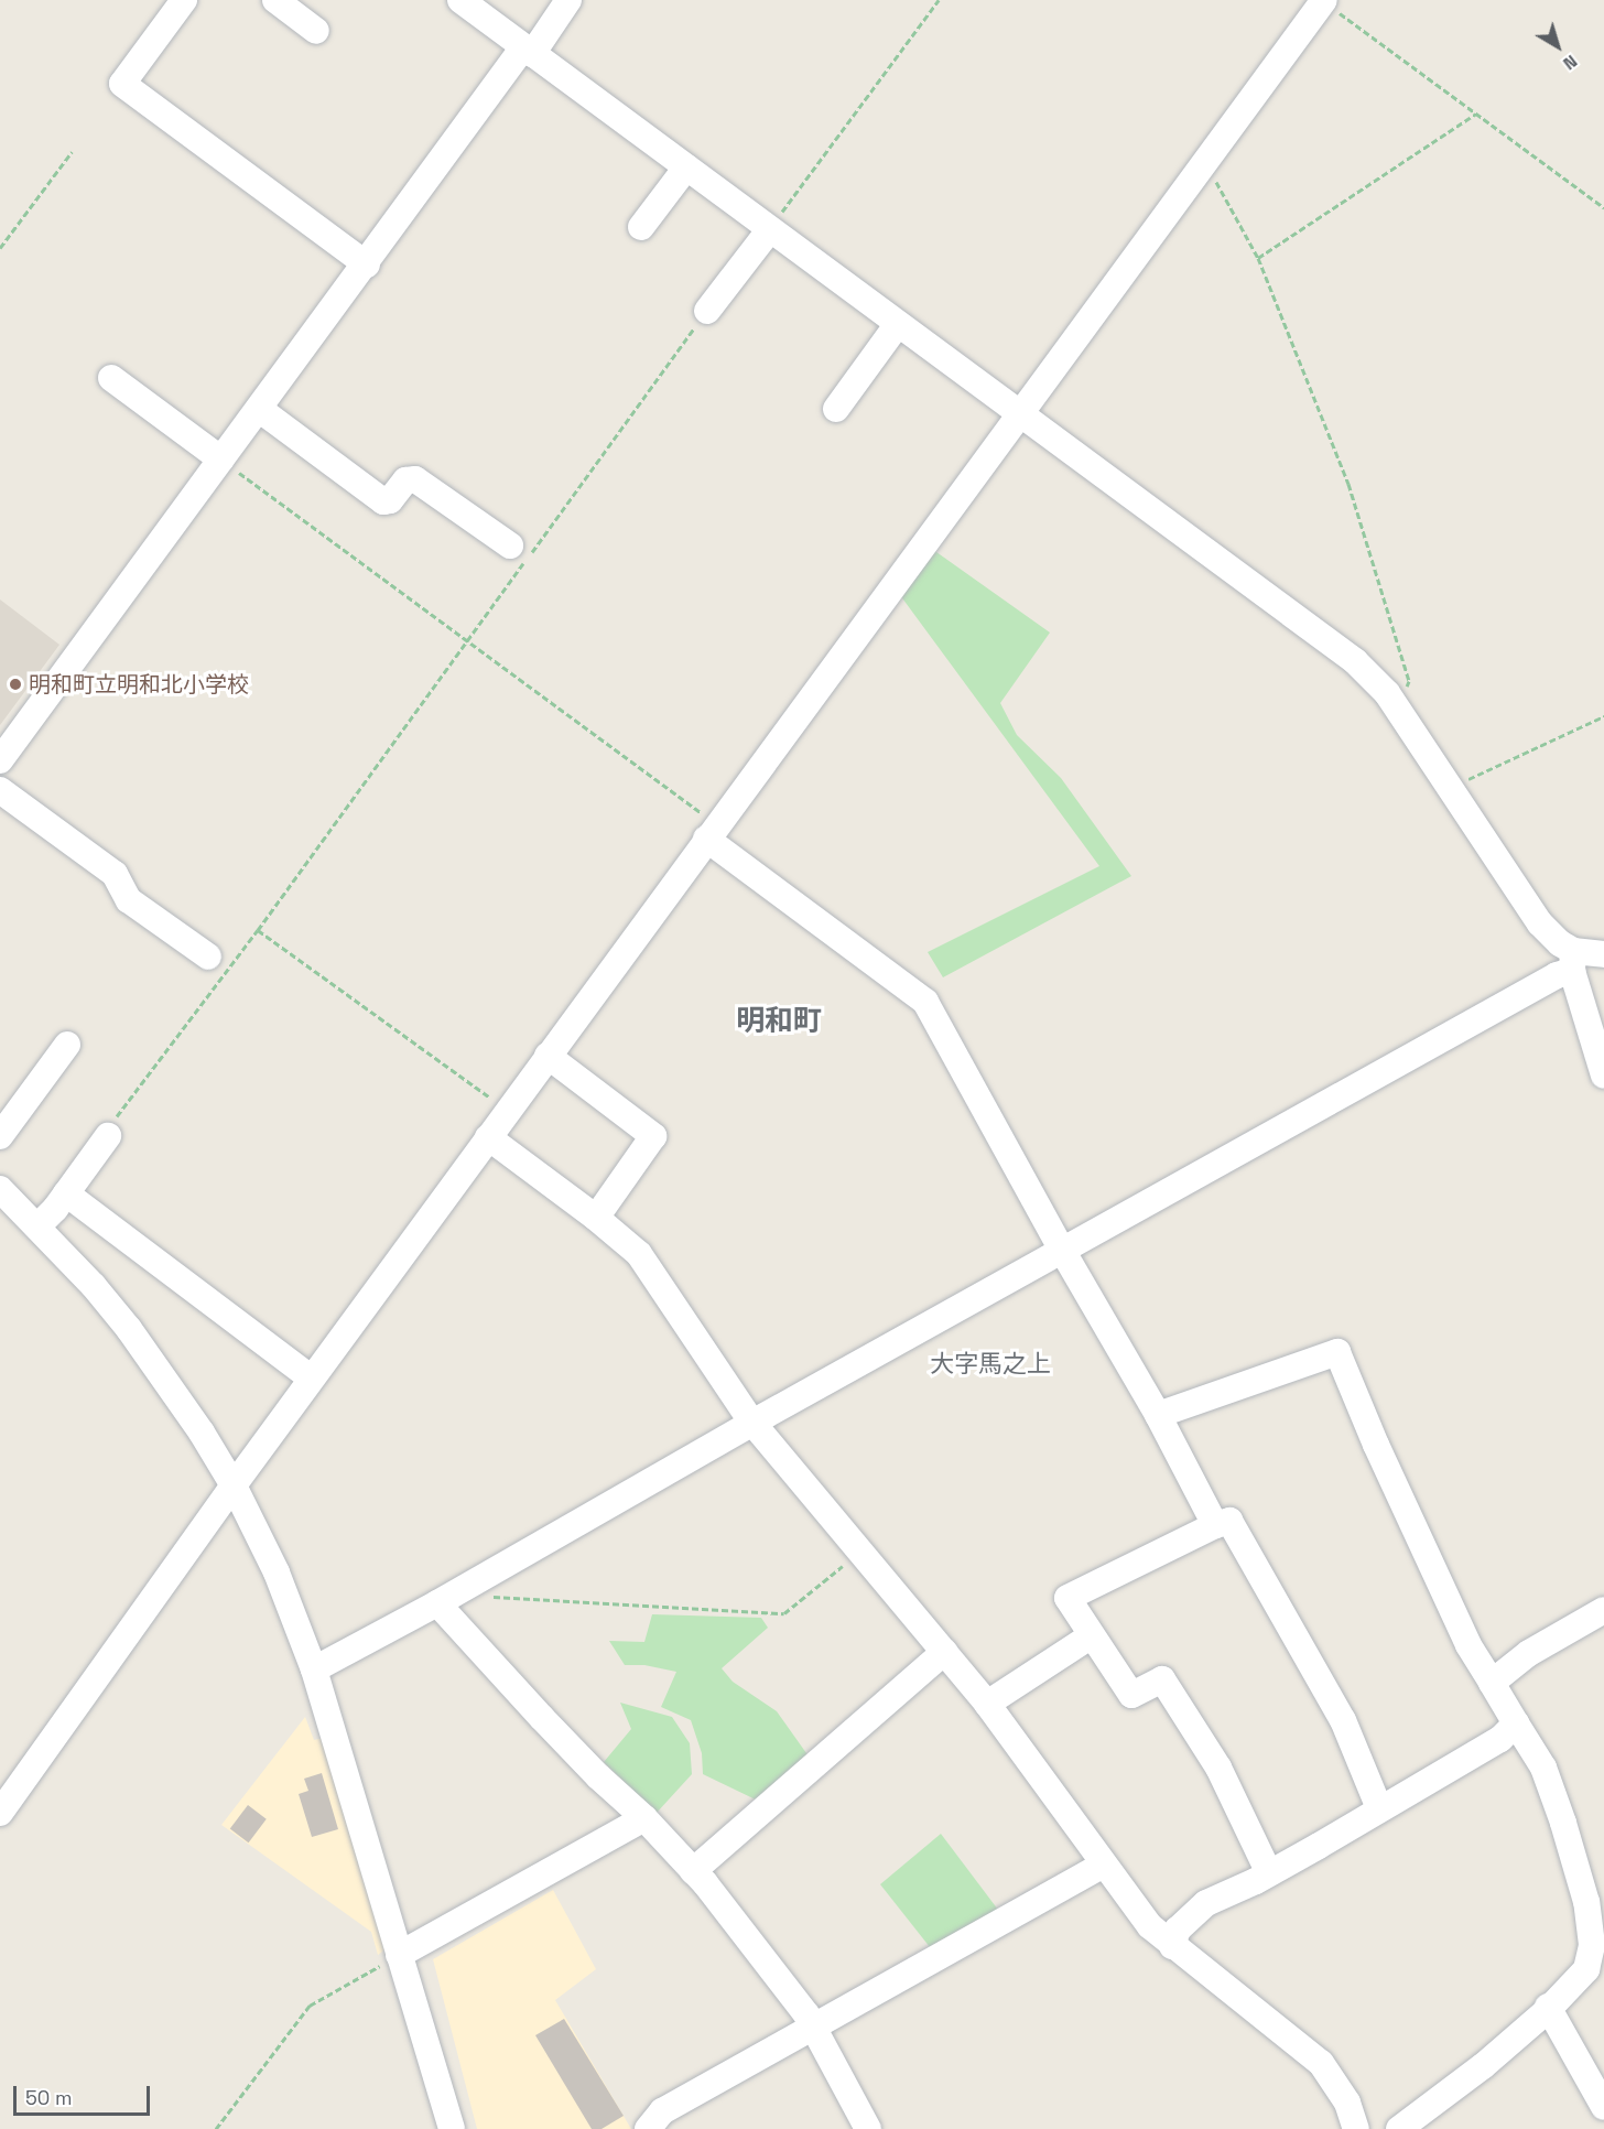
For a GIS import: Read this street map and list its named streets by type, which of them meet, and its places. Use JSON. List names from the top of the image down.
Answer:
{
  "districts": ["明和町", "大字馬之上"],
  "places": ["明和町立明和北小学校"],
  "scale_bar": "50 m",
  "north": "bottom right"
}
